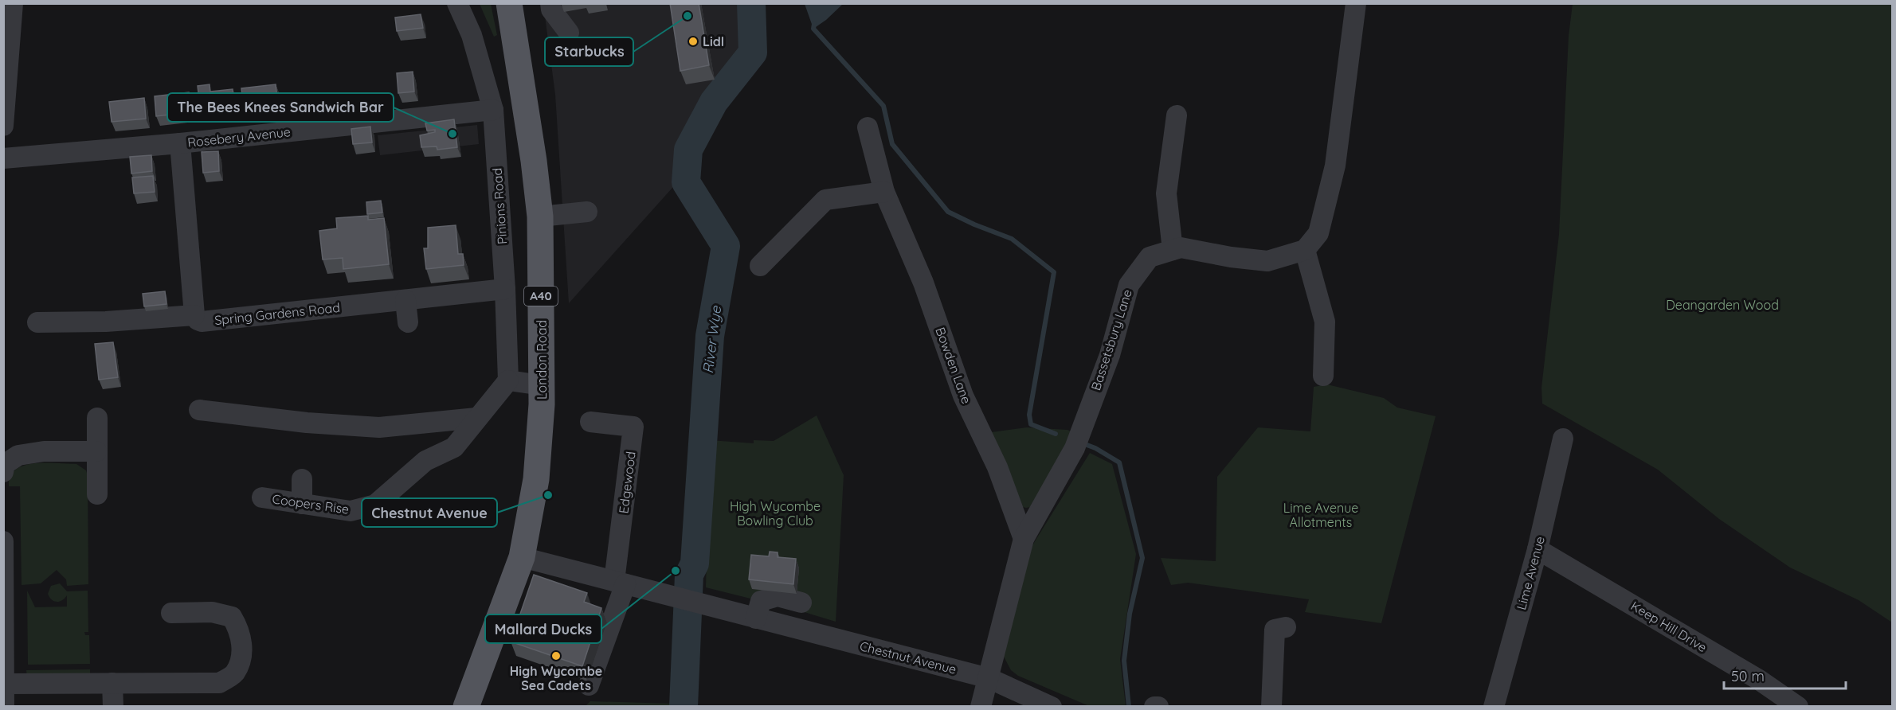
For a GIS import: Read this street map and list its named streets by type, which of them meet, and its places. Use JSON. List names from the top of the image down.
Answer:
{
  "streets": {
    "main road": ["A40", "London Road"],
    "street": [
      "Rosebery Avenue",
      "Pinions Road",
      "Spring Gardens Road",
      "Bassetsbury Lane",
      "Bowden Lane",
      "Edgewood",
      "Coopers Rise",
      "Lime Avenue",
      "Keep Hill Drive",
      "Chestnut Avenue"
    ]
  },
  "crossings": [
    ["Rosebery Avenue", "Pinions Road"],
    ["Rosebery Avenue", "Spring Gardens Road"],
    ["Pinions Road", "Spring Gardens Road"],
    ["Pinions Road", "Coopers Rise"],
    ["Bassetsbury Lane", "Bowden Lane"],
    ["Bassetsbury Lane", "Chestnut Avenue"],
    ["London Road", "Chestnut Avenue"],
    ["Edgewood", "Chestnut Avenue"],
    ["Lime Avenue", "Keep Hill Drive"]
  ],
  "water": ["River Wye"],
  "parks": ["Deangarden Wood", "High Wycombe Bowling Club", "Lime Avenue Allotments"],
  "places": [
    "Starbucks",
    "Lidl",
    "The Bees Knees Sandwich Bar",
    "Chestnut Avenue",
    "Mallard Ducks",
    "High Wycombe Sea Cadets"
  ],
  "scale_bar": "50 m"
}
